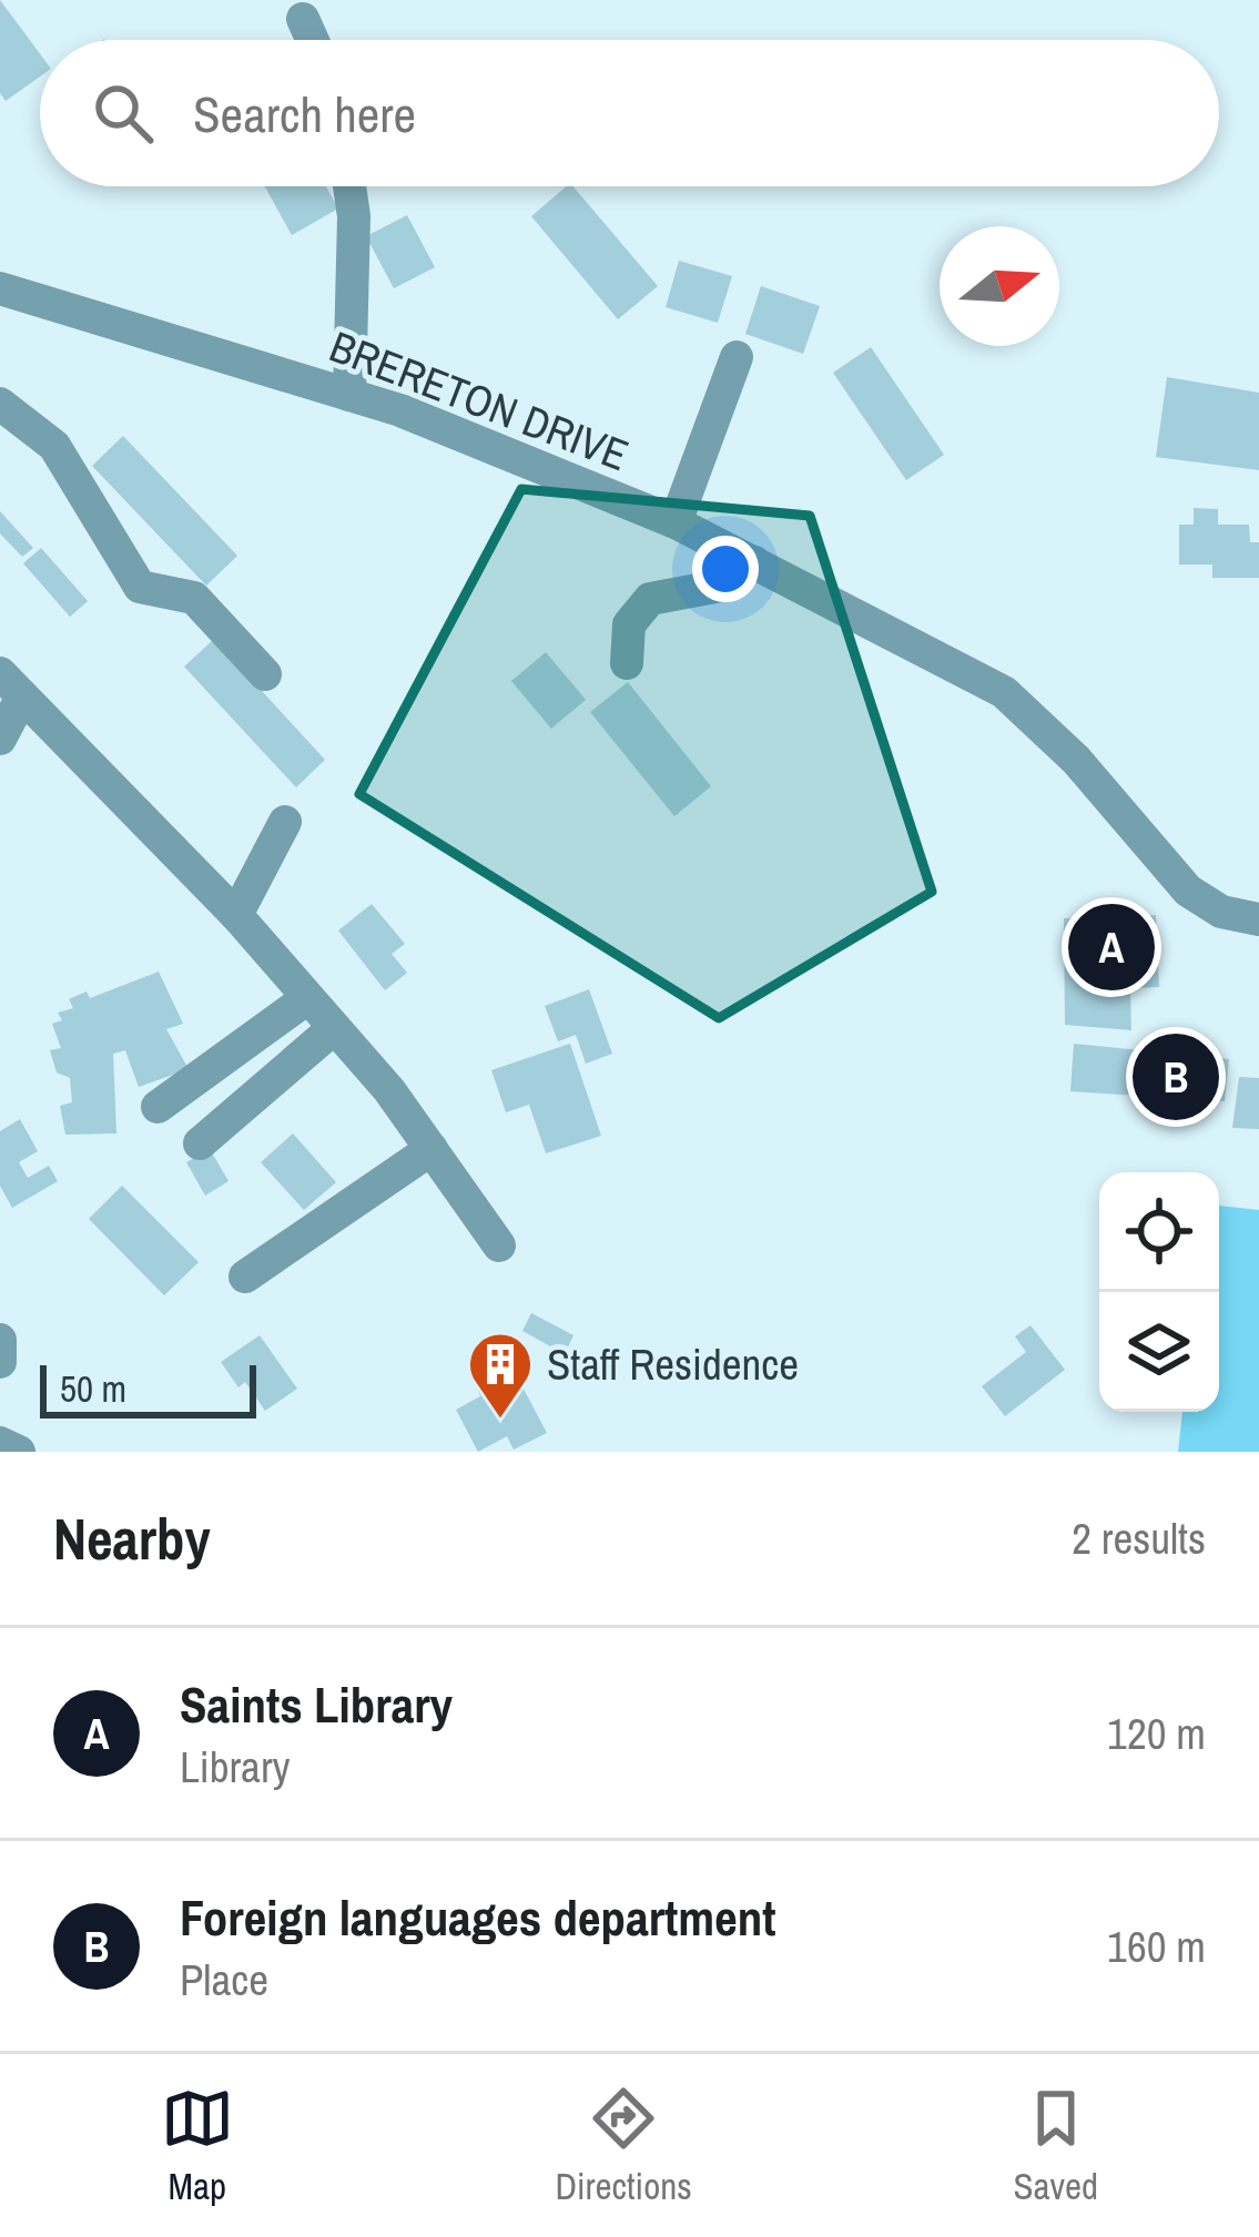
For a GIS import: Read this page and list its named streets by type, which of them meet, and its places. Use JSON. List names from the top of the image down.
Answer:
{
  "streets": {
    "street": ["BRERETON DRIVE"]
  },
  "places": {
    "building": ["Staff Residence"]
  },
  "scale_bar": "50 m",
  "north": "right",
  "page": {
    "search": "Search here",
    "pins": ["A", "B"],
    "scale": "50 m",
    "heading": ["Nearby", "2 results"],
    "list": [
      {
        "mark": "A",
        "name": "Saints Library",
        "note": "Library",
        "value": "120 m"
      },
      {
        "mark": "B",
        "name": "Foreign languages department",
        "note": "Place",
        "value": "160 m"
      }
    ],
    "nav": ["Map", "Directions", "Saved"]
  }
}
